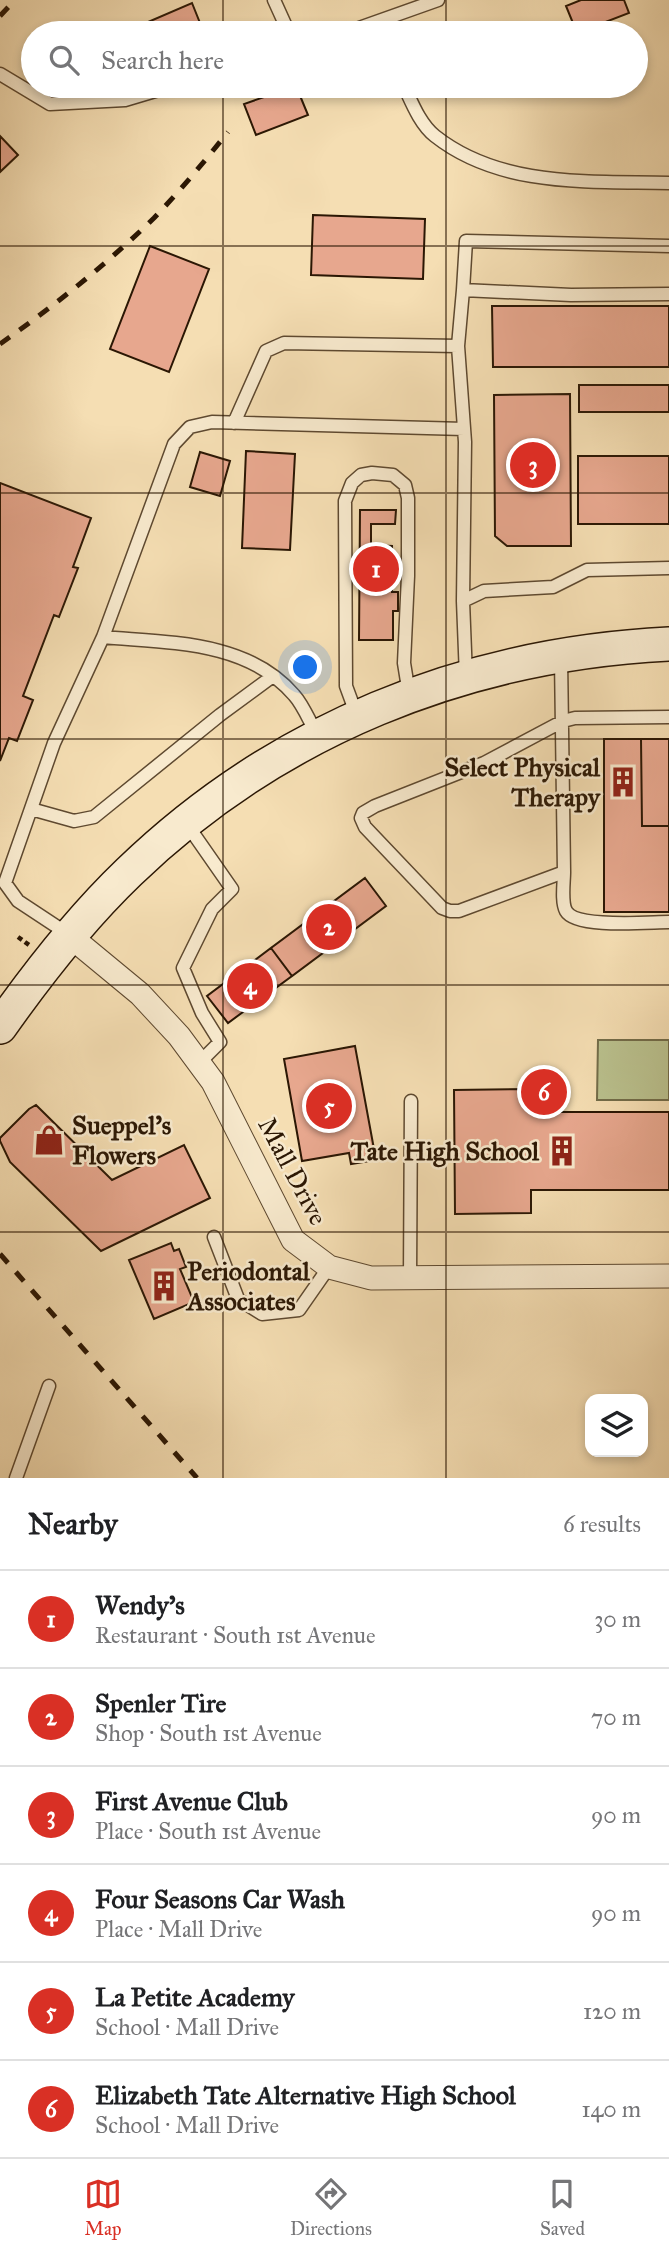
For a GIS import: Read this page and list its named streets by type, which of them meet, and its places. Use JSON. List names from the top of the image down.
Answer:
{
  "streets": {
    "street": ["Mall Drive"]
  },
  "places": {
    "building": ["Select Physical Therapy", "Tate High School", "Periodontal Associates"],
    "shop": ["Sueppel's Flowers"]
  },
  "page": {
    "search": "Search here",
    "pins": [
      "3",
      "1",
      "2",
      "4",
      "6",
      "5"
    ],
    "heading": ["Nearby", "6 results"],
    "list": [
      {
        "mark": "1",
        "name": "Wendy's",
        "note": "Restaurant · South 1st Avenue",
        "value": "30 m"
      },
      {
        "mark": "2",
        "name": "Spenler Tire",
        "note": "Shop · South 1st Avenue",
        "value": "70 m"
      },
      {
        "mark": "3",
        "name": "First Avenue Club",
        "note": "Place · South 1st Avenue",
        "value": "90 m"
      },
      {
        "mark": "4",
        "name": "Four Seasons Car Wash",
        "note": "Place · Mall Drive",
        "value": "90 m"
      },
      {
        "mark": "5",
        "name": "La Petite Academy",
        "note": "School · Mall Drive",
        "value": "120 m"
      },
      {
        "mark": "6",
        "name": "Elizabeth Tate Alternative High School",
        "note": "School · Mall Drive",
        "value": "140 m"
      }
    ],
    "nav": ["Map", "Directions", "Saved"]
  }
}
